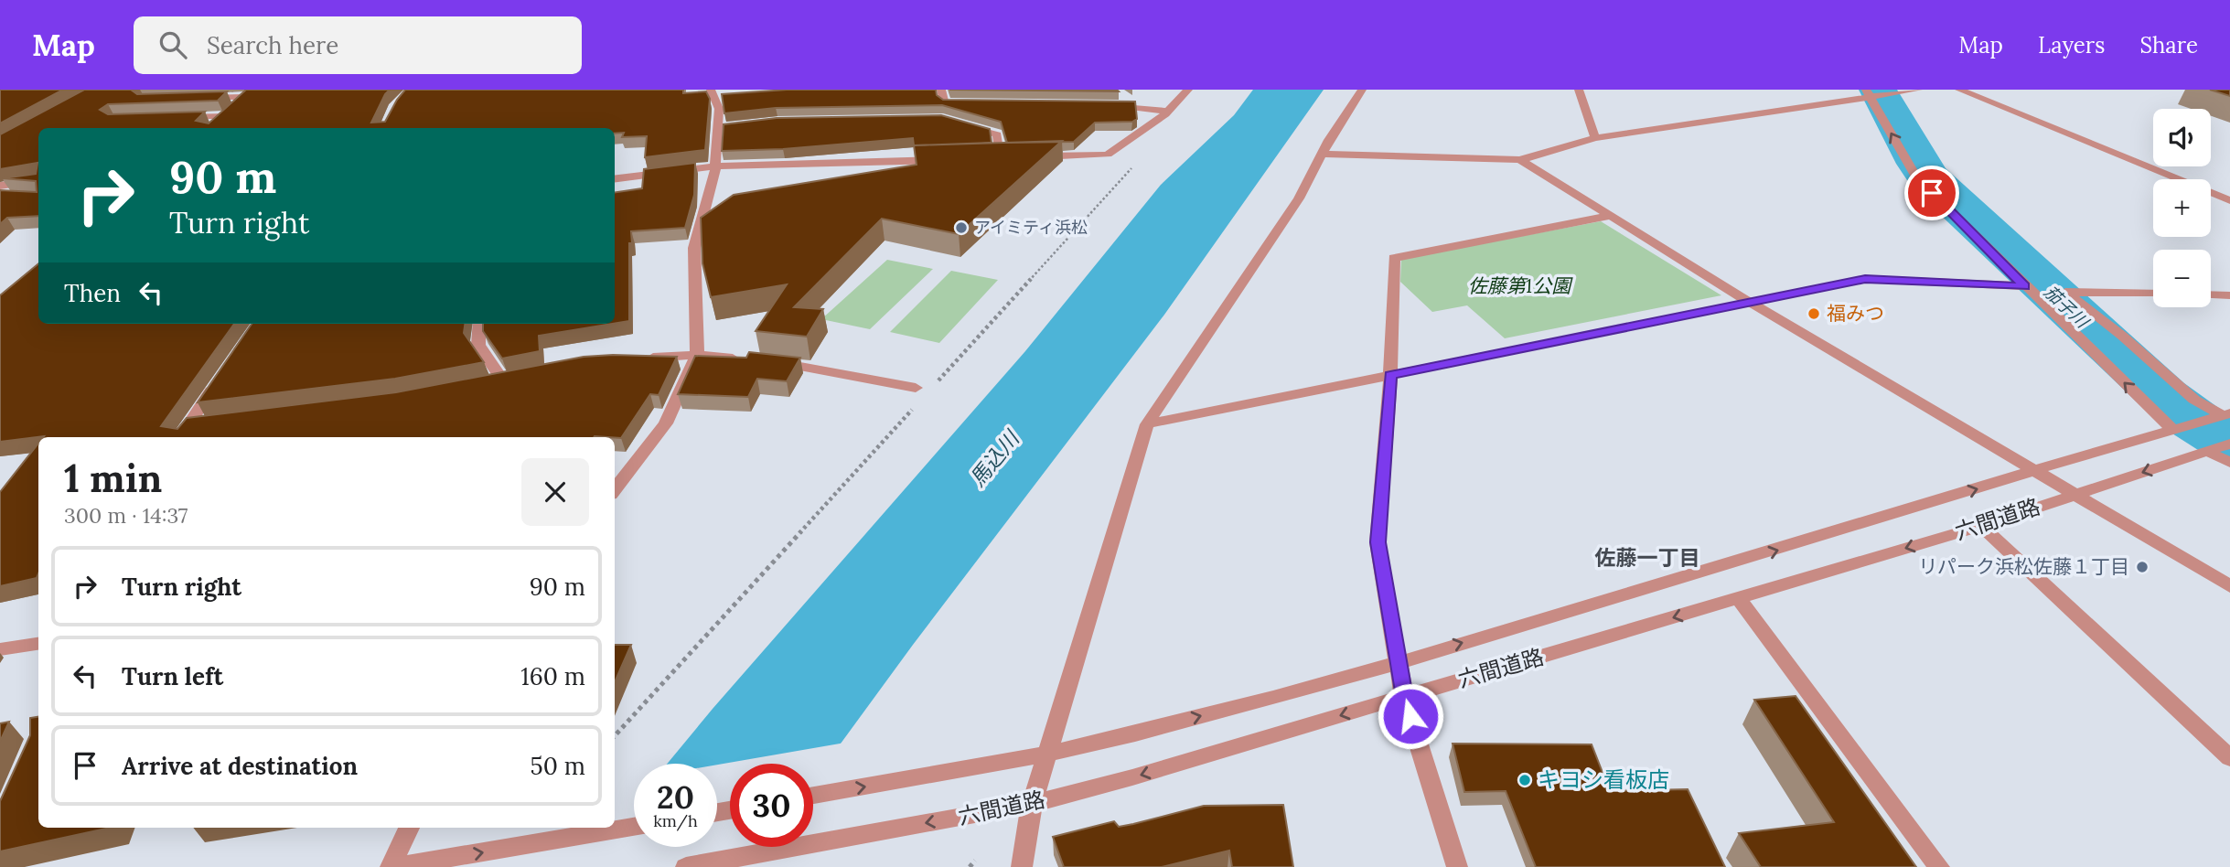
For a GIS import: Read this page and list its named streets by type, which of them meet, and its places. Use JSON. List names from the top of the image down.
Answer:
{
  "streets": {
    "street": ["六間道路"]
  },
  "districts": ["佐藤一丁目"],
  "water": ["茄子川", "馬込川"],
  "parks": ["佐藤第1公園"],
  "places": [
    "アイミティ浜松",
    "福みつ",
    "リパーク浜松佐藤１丁目",
    "キヨシ看板店"
  ],
  "page": {
    "header": "Map",
    "search": "Search here",
    "nav": ["Map", "Layers", "Share"],
    "map_buttons": ["+", "−"],
    "turn": ["90 m", "Turn right"],
    "then": "Then",
    "heading": ["1 min", "300 m · 14:37"],
    "list": [
      {
        "name": "Turn right",
        "value": "90 m"
      },
      {
        "name": "Turn left",
        "value": "160 m"
      },
      {
        "name": "Arrive at destination",
        "value": "50 m"
      }
    ],
    "speed": "20 km/h",
    "limit": "30"
  }
}
